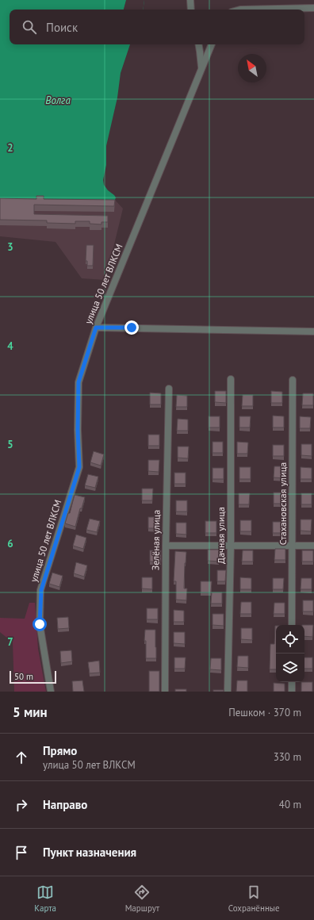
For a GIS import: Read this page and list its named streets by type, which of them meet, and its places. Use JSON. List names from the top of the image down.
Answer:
{
  "streets": {
    "street": [
      "улица 50 лет ВЛКСМ",
      "Стахановская улица",
      "Дачная улица",
      "Зелёная улица"
    ]
  },
  "water": ["Волга"],
  "scale_bar": "50 m",
  "north": "top left",
  "page": {
    "search": "Поиск",
    "scale": "50 m",
    "heading": ["5 мин", "Пешком · 370 m"],
    "list": [
      ["Прямо", "улица 50 лет ВЛКСМ", "330 m"],
      ["Направо", "40 m"],
      "Пункт назначения"
    ],
    "nav": ["Карта", "Маршрут", "Сохранённые"]
  },
  "grid": {
    "rows": [
      "2",
      "3",
      "4",
      "5",
      "6",
      "7"
    ]
  }
}
